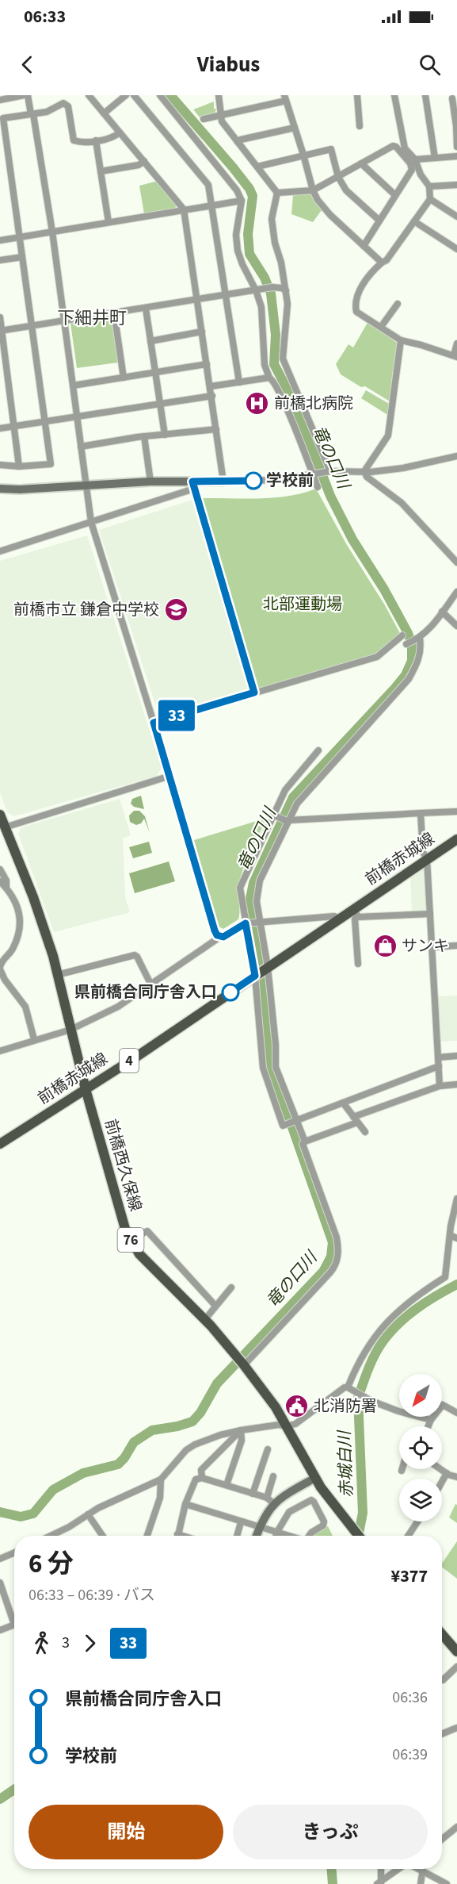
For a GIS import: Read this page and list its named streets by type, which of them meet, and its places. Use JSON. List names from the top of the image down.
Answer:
{
  "streets": {
    "main road": [
      "前橋赤城線",
      "4",
      "前橋西久保線",
      "76"
    ]
  },
  "crossings": [
    ["前橋赤城線", "4"],
    ["前橋赤城線", "前橋西久保線"]
  ],
  "districts": ["下細井町"],
  "water": ["竜の口川", "赤城白川"],
  "parks": ["北部運動場"],
  "places": {
    "hospital": ["前橋北病院"],
    "other": ["学校前", "県前橋合同庁舎入口"],
    "school or university": ["前橋市立 鎌倉中学校"],
    "shop": ["サンキ"],
    "public building": ["北消防署"]
  },
  "lines": ["bus line 33"],
  "north": "bottom left",
  "page": {
    "status": "06:33",
    "header": "Viabus",
    "on_map": "33",
    "heading": ["6 分", "06:33 – 06:39 · バス", "¥377"],
    "legs": ["3", "33"],
    "list": [
      {
        "name": "県前橋合同庁舎入口",
        "value": "06:36"
      },
      {
        "name": "学校前",
        "value": "06:39"
      }
    ],
    "buttons": ["開始", "きっぷ"]
  }
}
